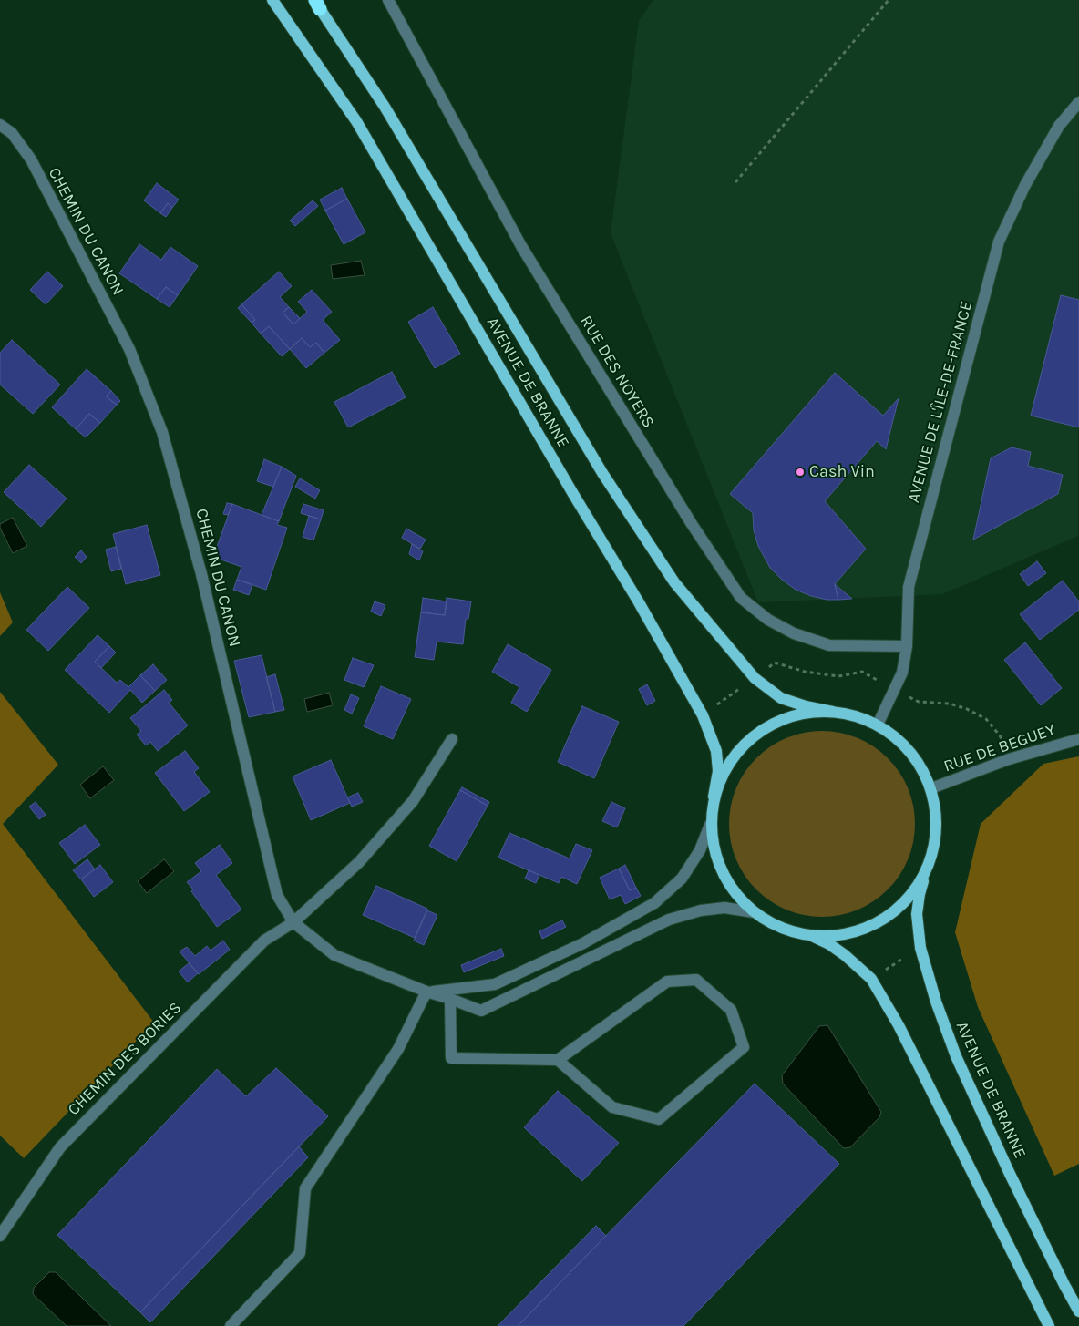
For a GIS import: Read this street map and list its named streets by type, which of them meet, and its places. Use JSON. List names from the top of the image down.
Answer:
{
  "streets": {
    "main road": ["AVENUE DE BRANNE"],
    "street": [
      "CHEMIN DU CANON",
      "RUE DES NOYERS",
      "AVENUE DE L'ÎLE-DE-FRANCE",
      "RUE DE BEGUEY",
      "CHEMIN DES BORIES"
    ]
  },
  "crossings": [
    ["CHEMIN DU CANON", "CHEMIN DES BORIES"],
    ["RUE DES NOYERS", "AVENUE DE L'ÎLE-DE-FRANCE"],
    ["AVENUE DE BRANNE", "AVENUE DE L'ÎLE-DE-FRANCE"],
    ["AVENUE DE BRANNE", "RUE DE BEGUEY"]
  ],
  "places": ["Cash Vin"]
}
